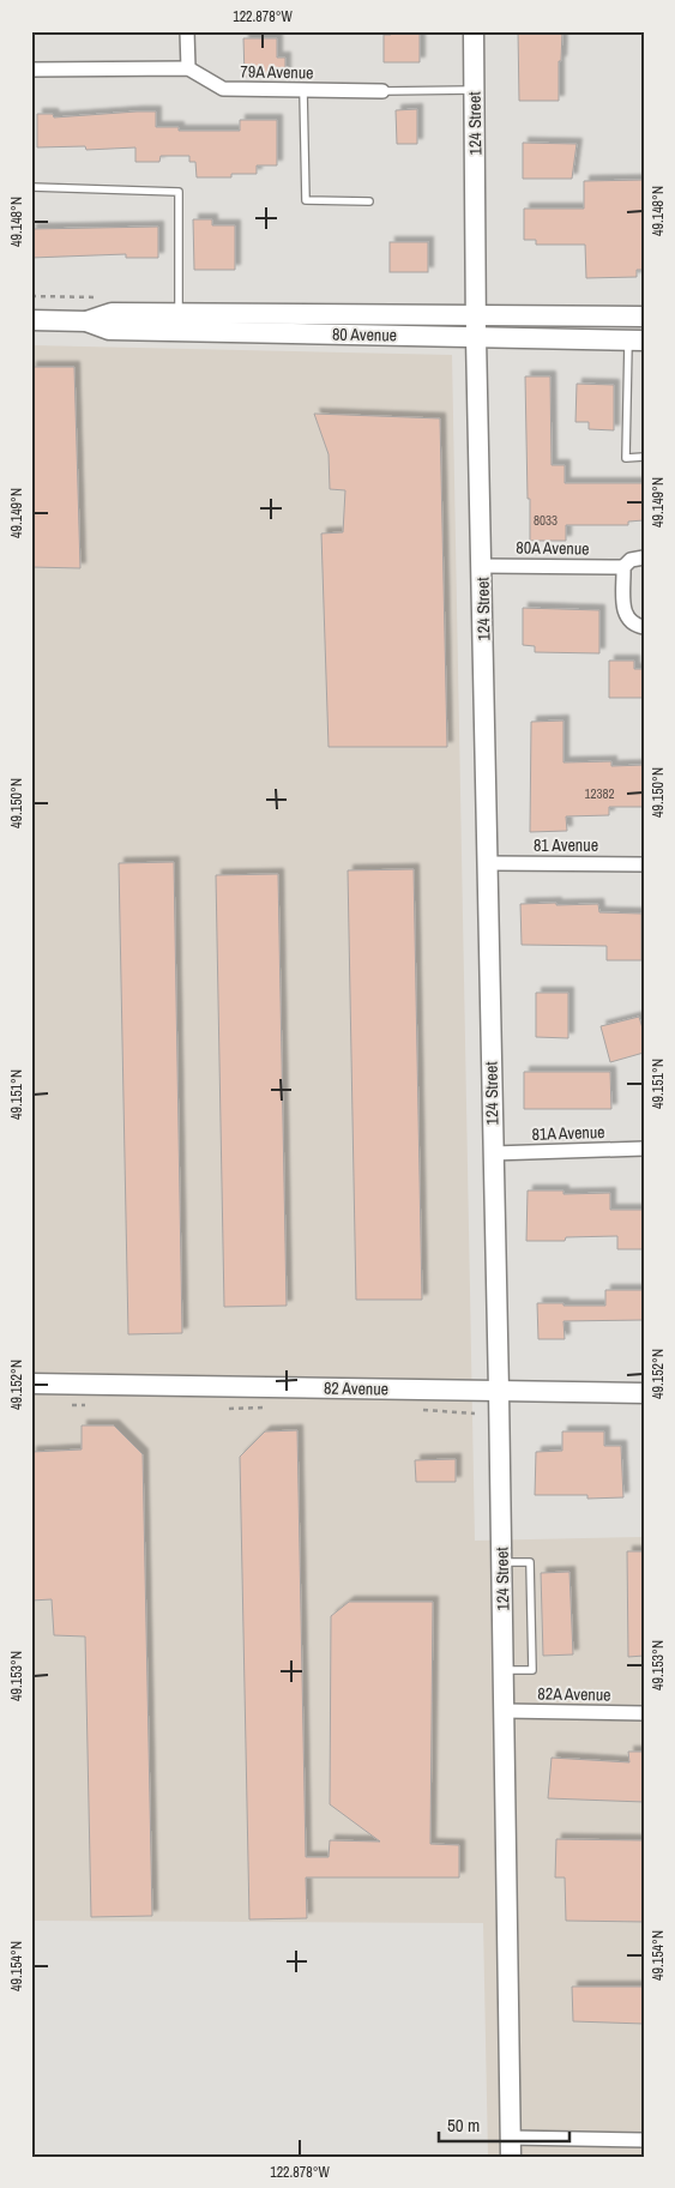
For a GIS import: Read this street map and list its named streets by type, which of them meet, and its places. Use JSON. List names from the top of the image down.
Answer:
{
  "streets": {
    "street": [
      "79A Avenue",
      "124 Street",
      "80 Avenue",
      "80A Avenue",
      "81 Avenue",
      "81A Avenue",
      "82 Avenue",
      "82A Avenue"
    ]
  },
  "crossings": [
    ["124 Street", "80 Avenue"],
    ["124 Street", "80A Avenue"],
    ["124 Street", "81 Avenue"],
    ["124 Street", "81A Avenue"],
    ["124 Street", "82 Avenue"],
    ["124 Street", "82A Avenue"]
  ],
  "house_numbers": ["8033", "12382"],
  "scale_bar": "50 m",
  "coordinates": [
    "122.878°W",
    "49.148°N",
    "49.149°N",
    "49.150°N",
    "49.151°N",
    "49.152°N",
    "49.153°N",
    "49.154°N"
  ]
}
